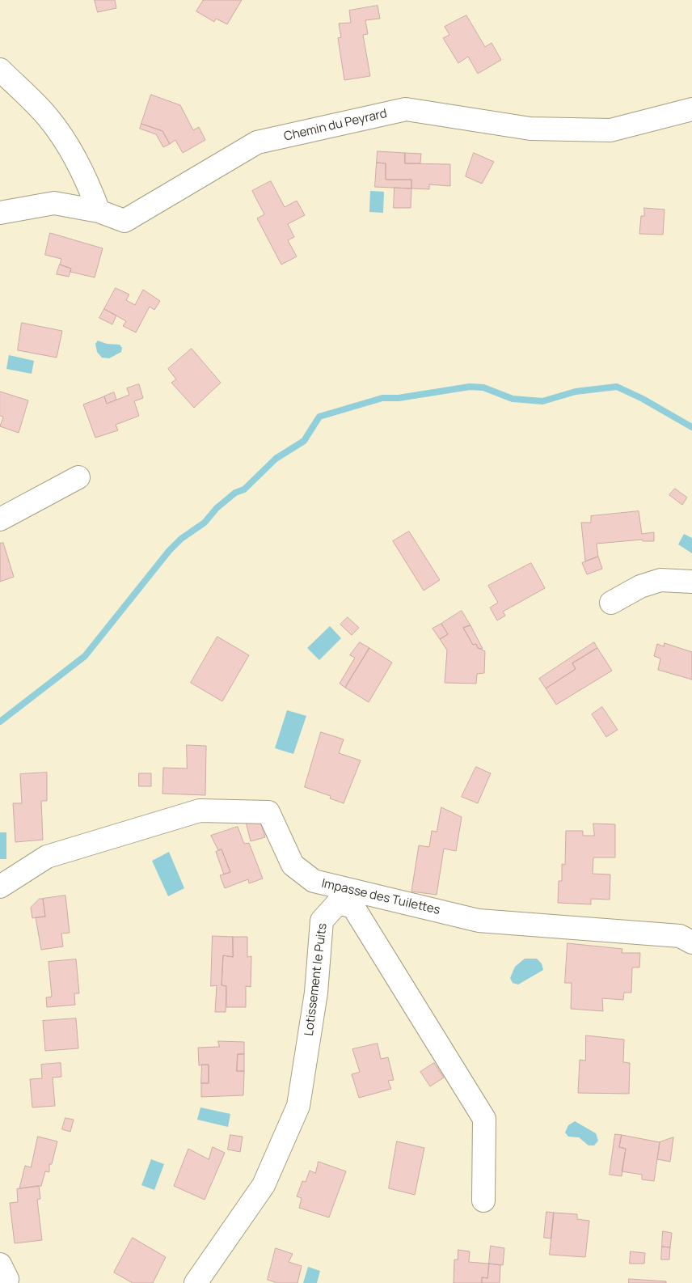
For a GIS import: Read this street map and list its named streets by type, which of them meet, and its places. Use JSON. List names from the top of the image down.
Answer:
{
  "streets": {
    "street": ["Chemin du Peyrard", "Impasse des Tuilettes", "Lotissement le Puits"]
  }
}
